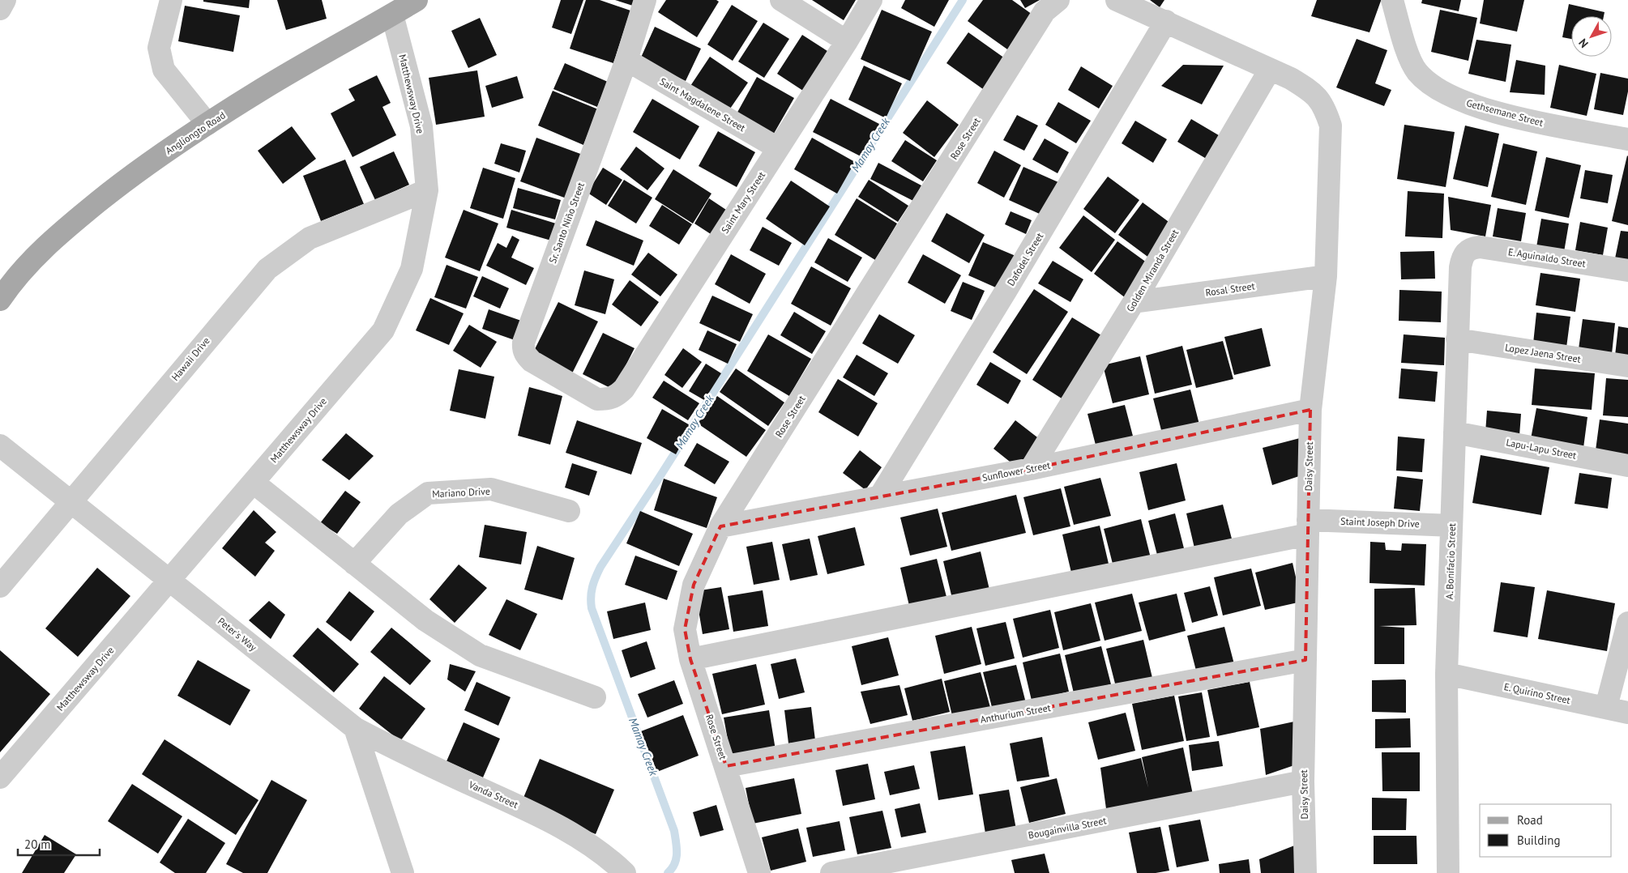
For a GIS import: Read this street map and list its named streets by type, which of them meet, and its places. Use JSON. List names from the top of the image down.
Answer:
{
  "streets": {
    "main road": ["Angliongto Road"],
    "street": [
      "Matthewsway Drive",
      "Saint Magdalene Street",
      "Gethsemane Street",
      "Rose Street",
      "Saint Mary Street",
      "Sr. Santo Niño Street",
      "E. Aguinaldo Street",
      "Dafodel Street",
      "Golden Miranda Street",
      "Rosal Street",
      "Lopez Jaena Street",
      "Hawaii Drive",
      "Lapu-Lapu Street",
      "Daisy Street",
      "Sunflower Street",
      "Mariano Drive",
      "Staint Joseph Drive",
      "A. Bonifacio Street",
      "Peter's Way",
      "E. Quirino Street",
      "Anthurium Street",
      "Vanda Street",
      "Bougainvilla Street"
    ]
  },
  "crossings": [
    ["Matthewsway Drive", "Angliongto Road"],
    ["Matthewsway Drive", "Hawaii Drive"],
    ["Matthewsway Drive", "Peter's Way"],
    ["Saint Magdalene Street", "Saint Mary Street"],
    ["Saint Magdalene Street", "Sr. Santo Niño Street"],
    ["Rose Street", "Sunflower Street"],
    ["Rose Street", "Staint Joseph Drive"],
    ["Rose Street", "Anthurium Street"],
    ["Saint Mary Street", "Sr. Santo Niño Street"],
    ["E. Aguinaldo Street", "A. Bonifacio Street"],
    ["Dafodel Street", "Sunflower Street"],
    ["Golden Miranda Street", "Rosal Street"],
    ["Golden Miranda Street", "Daisy Street"],
    ["Golden Miranda Street", "Sunflower Street"],
    ["Rosal Street", "Daisy Street"],
    ["Lopez Jaena Street", "A. Bonifacio Street"],
    ["Hawaii Drive", "Peter's Way"],
    ["Lapu-Lapu Street", "A. Bonifacio Street"],
    ["Daisy Street", "Sunflower Street"],
    ["Daisy Street", "Staint Joseph Drive"],
    ["Daisy Street", "Anthurium Street"],
    ["Daisy Street", "Bougainvilla Street"],
    ["Staint Joseph Drive", "A. Bonifacio Street"],
    ["A. Bonifacio Street", "E. Quirino Street"],
    ["Peter's Way", "Vanda Street"]
  ],
  "water": ["Mamay Creek"],
  "legend": ["Road", "Building"],
  "scale_bar": "20 m",
  "north": "bottom left"
}
